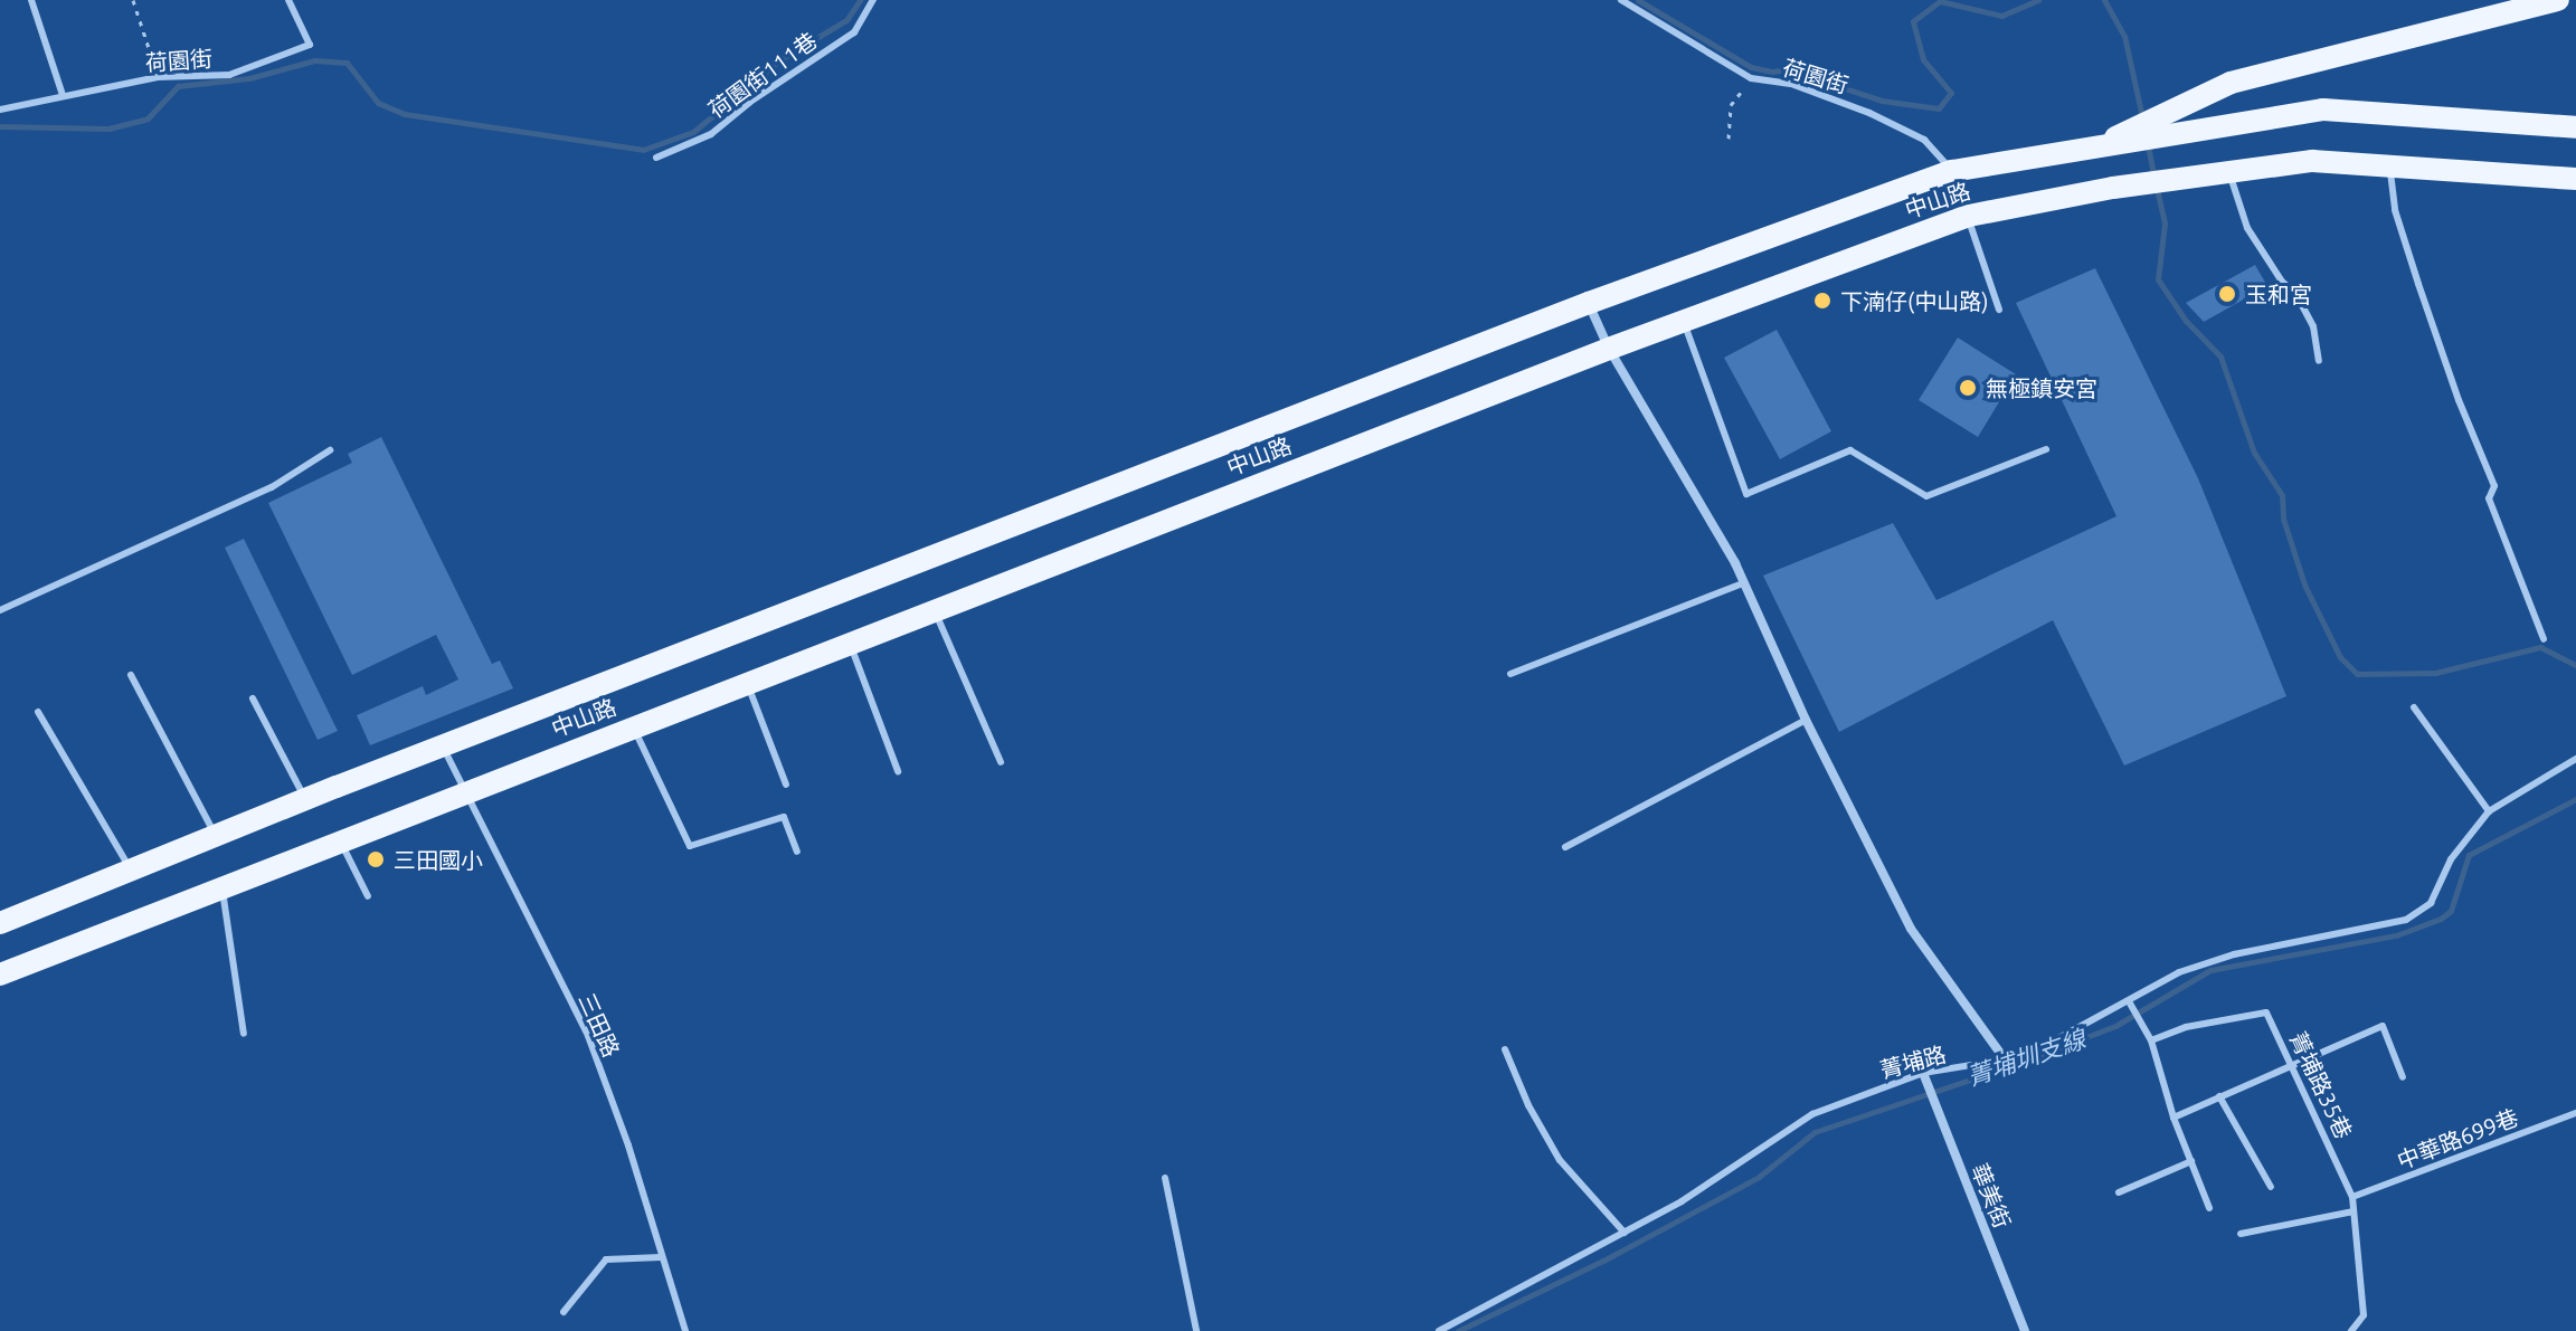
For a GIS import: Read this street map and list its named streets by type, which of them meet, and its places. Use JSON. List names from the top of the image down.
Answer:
{
  "streets": {
    "main road": ["中山路"],
    "street": ["華美街"],
    "lane": [
      "荷園街",
      "荷園街111巷",
      "三田路",
      "菁埔路",
      "菁埔路35巷",
      "中華路699巷"
    ]
  },
  "crossings": [
    ["荷園街", "中山路"],
    ["中山路", "三田路"],
    ["菁埔路", "華美街"],
    ["菁埔路35巷", "中華路699巷"]
  ],
  "water": ["菁埔圳支線"],
  "places": [
    "玉和宮",
    "下湳仔(中山路)",
    "無極鎮安宮",
    "三田國小"
  ]
}
